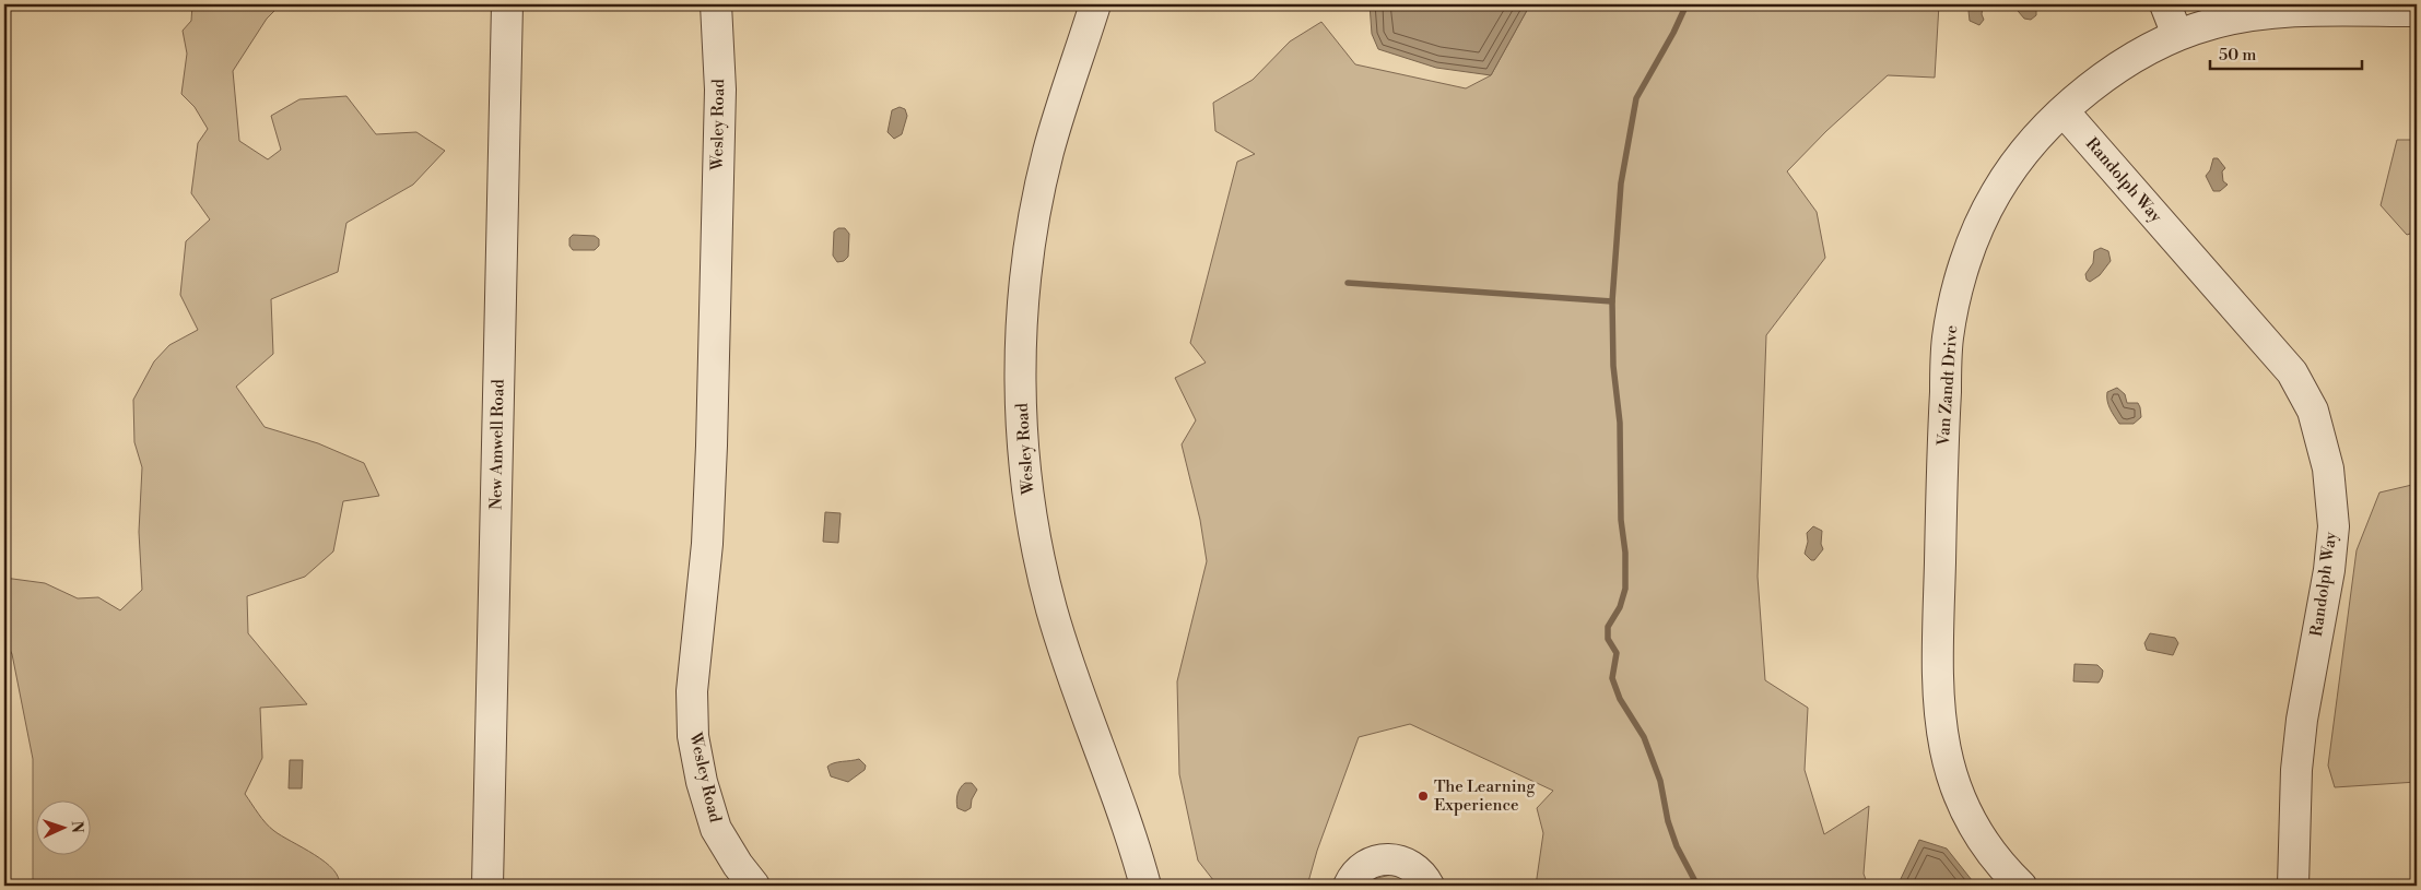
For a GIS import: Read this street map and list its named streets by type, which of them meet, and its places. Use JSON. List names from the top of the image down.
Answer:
{
  "streets": {
    "street": [
      "Wesley Road",
      "Randolph Way",
      "Van Zandt Drive",
      "New Amwell Road"
    ]
  },
  "crossings": [
    ["Randolph Way", "Van Zandt Drive"]
  ],
  "places": ["The Learning Experience"],
  "scale_bar": "50 m",
  "north": "right"
}
